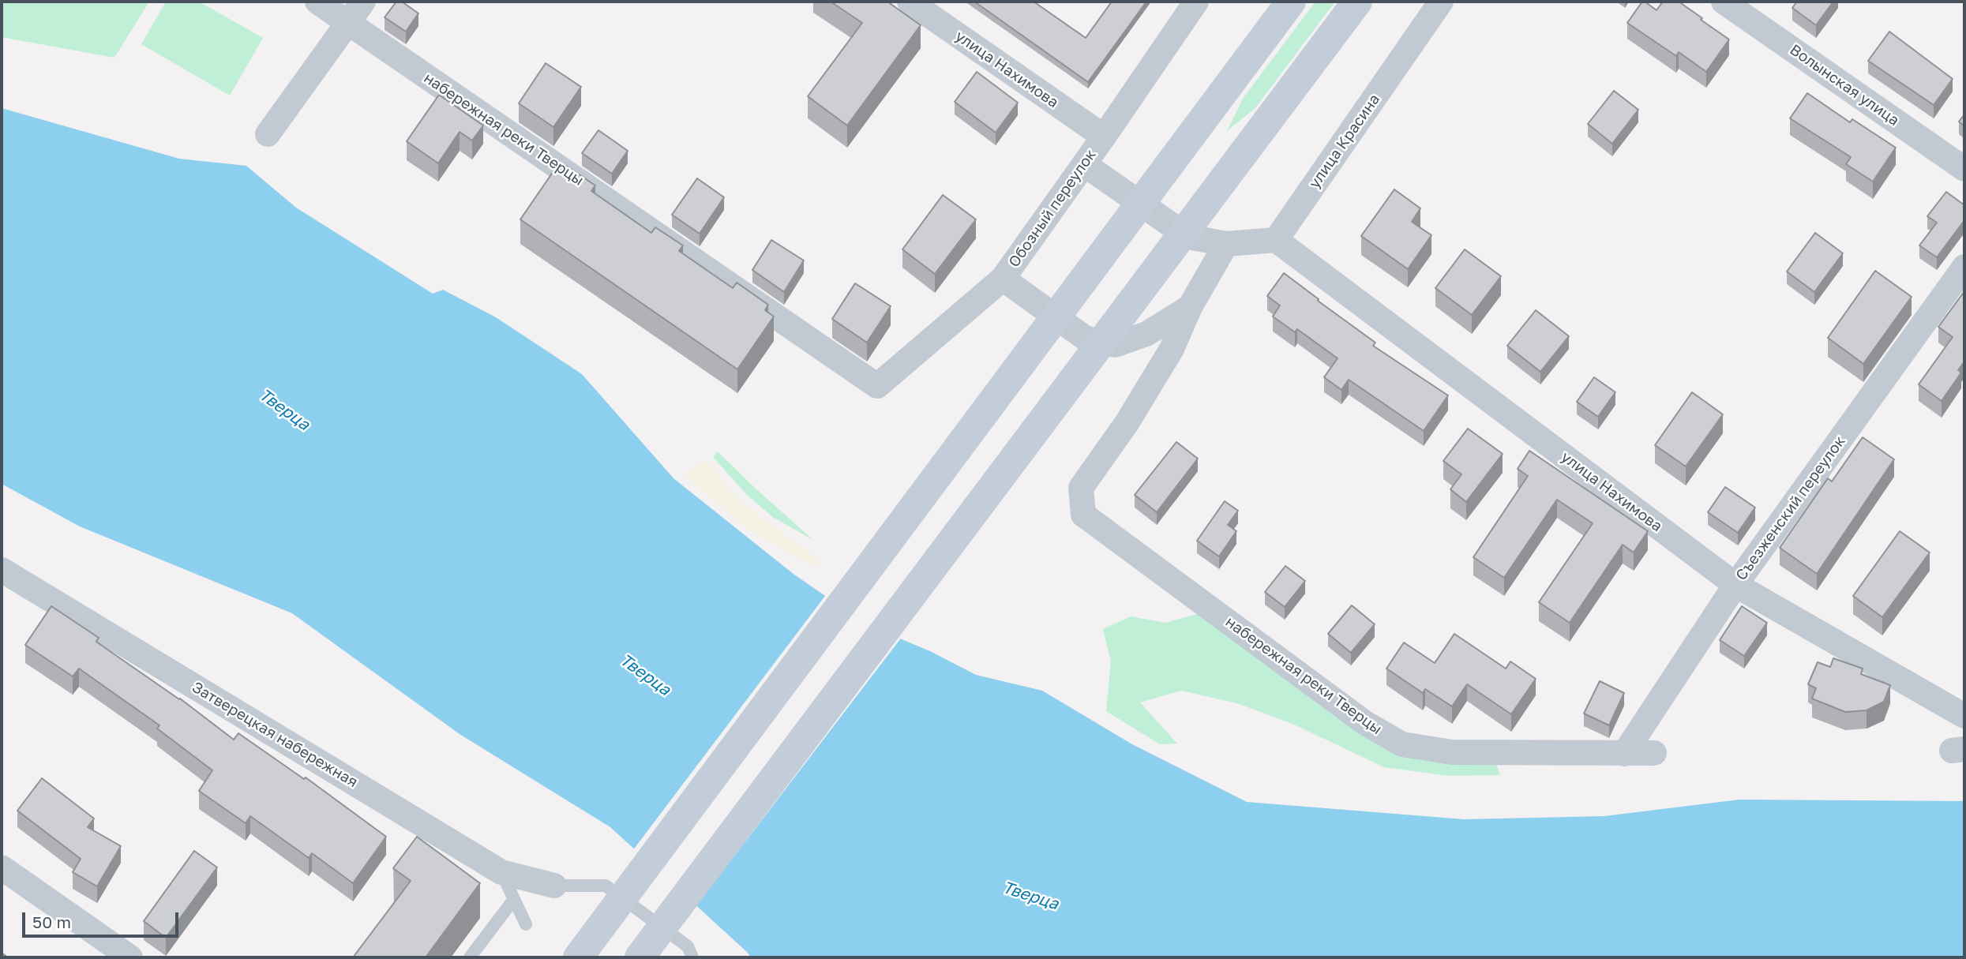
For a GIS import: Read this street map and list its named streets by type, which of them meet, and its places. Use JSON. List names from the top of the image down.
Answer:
{
  "streets": {
    "street": [
      "улица Нахимова",
      "Волынская улица",
      "набережная реки Тверцы",
      "улица Красина",
      "Обозный переулок",
      "Съезженский переулок",
      "Затверецкая набережная"
    ]
  },
  "crossings": [
    ["улица Нахимова", "улица Красина"],
    ["улица Нахимова", "Обозный переулок"],
    ["улица Нахимова", "Съезженский переулок"],
    ["набережная реки Тверцы", "Обозный переулок"],
    ["набережная реки Тверцы", "Съезженский переулок"]
  ],
  "water": ["Тверца"],
  "scale_bar": "50 m"
}
